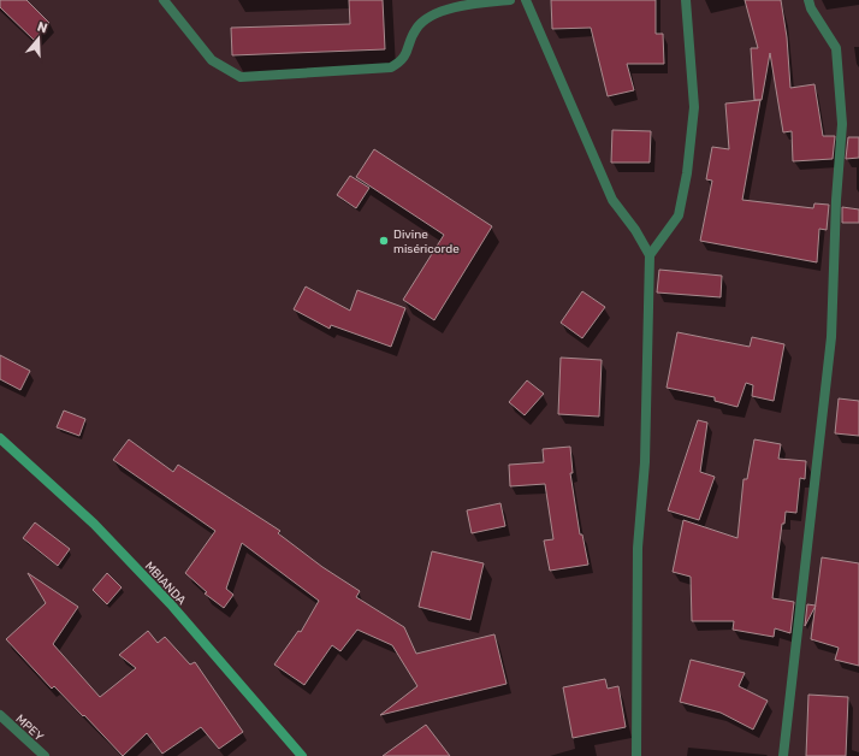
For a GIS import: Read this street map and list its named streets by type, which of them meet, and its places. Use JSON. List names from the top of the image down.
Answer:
{
  "streets": {
    "street": ["MBIANDA", "MPEY"]
  },
  "places": ["Divine miséricorde"],
  "north": "top"
}
